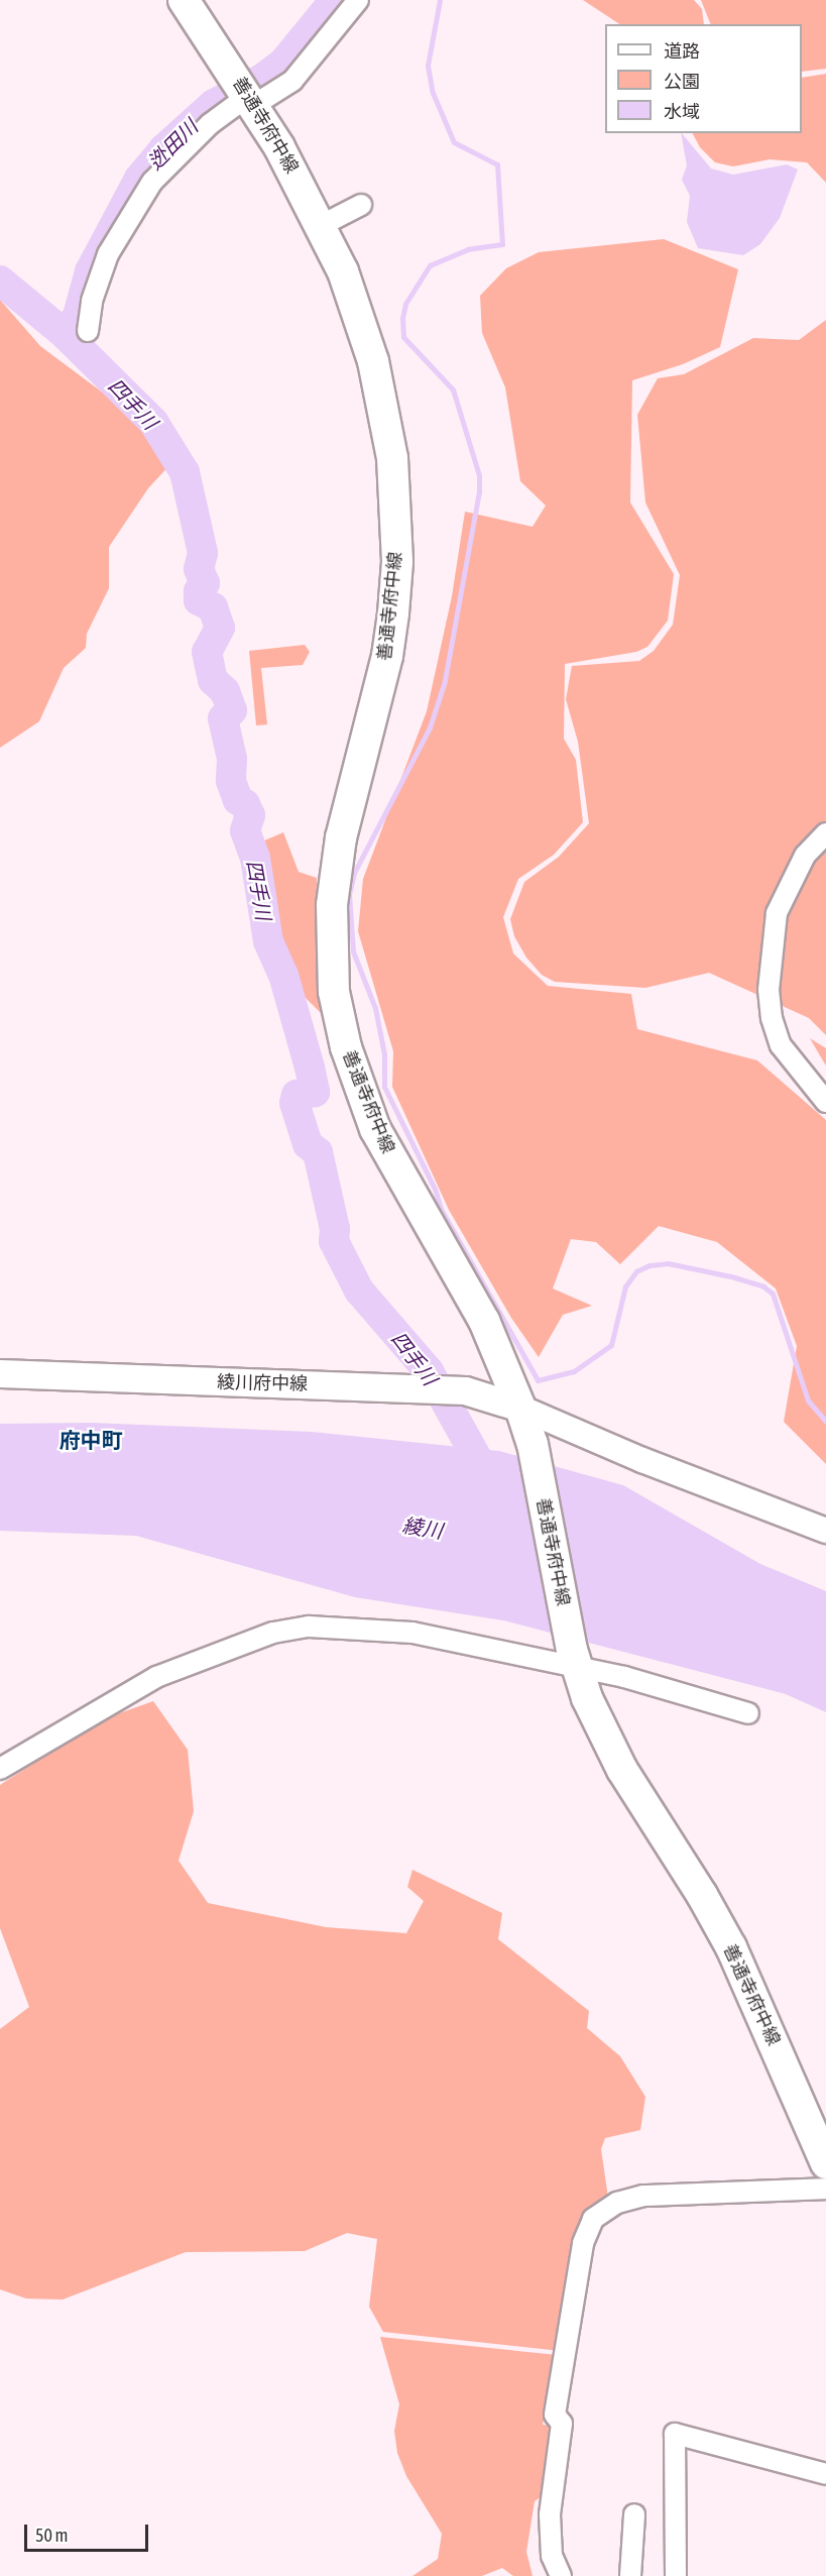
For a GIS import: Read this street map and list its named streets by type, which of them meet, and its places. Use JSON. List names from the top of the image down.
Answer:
{
  "streets": {
    "main road": ["善通寺府中線", "綾川府中線"]
  },
  "crossings": [
    ["善通寺府中線", "綾川府中線"]
  ],
  "districts": ["府中町"],
  "water": ["迯田川", "四手川", "綾川"],
  "legend": ["道路", "公園", "水域"],
  "scale_bar": "50 m"
}
